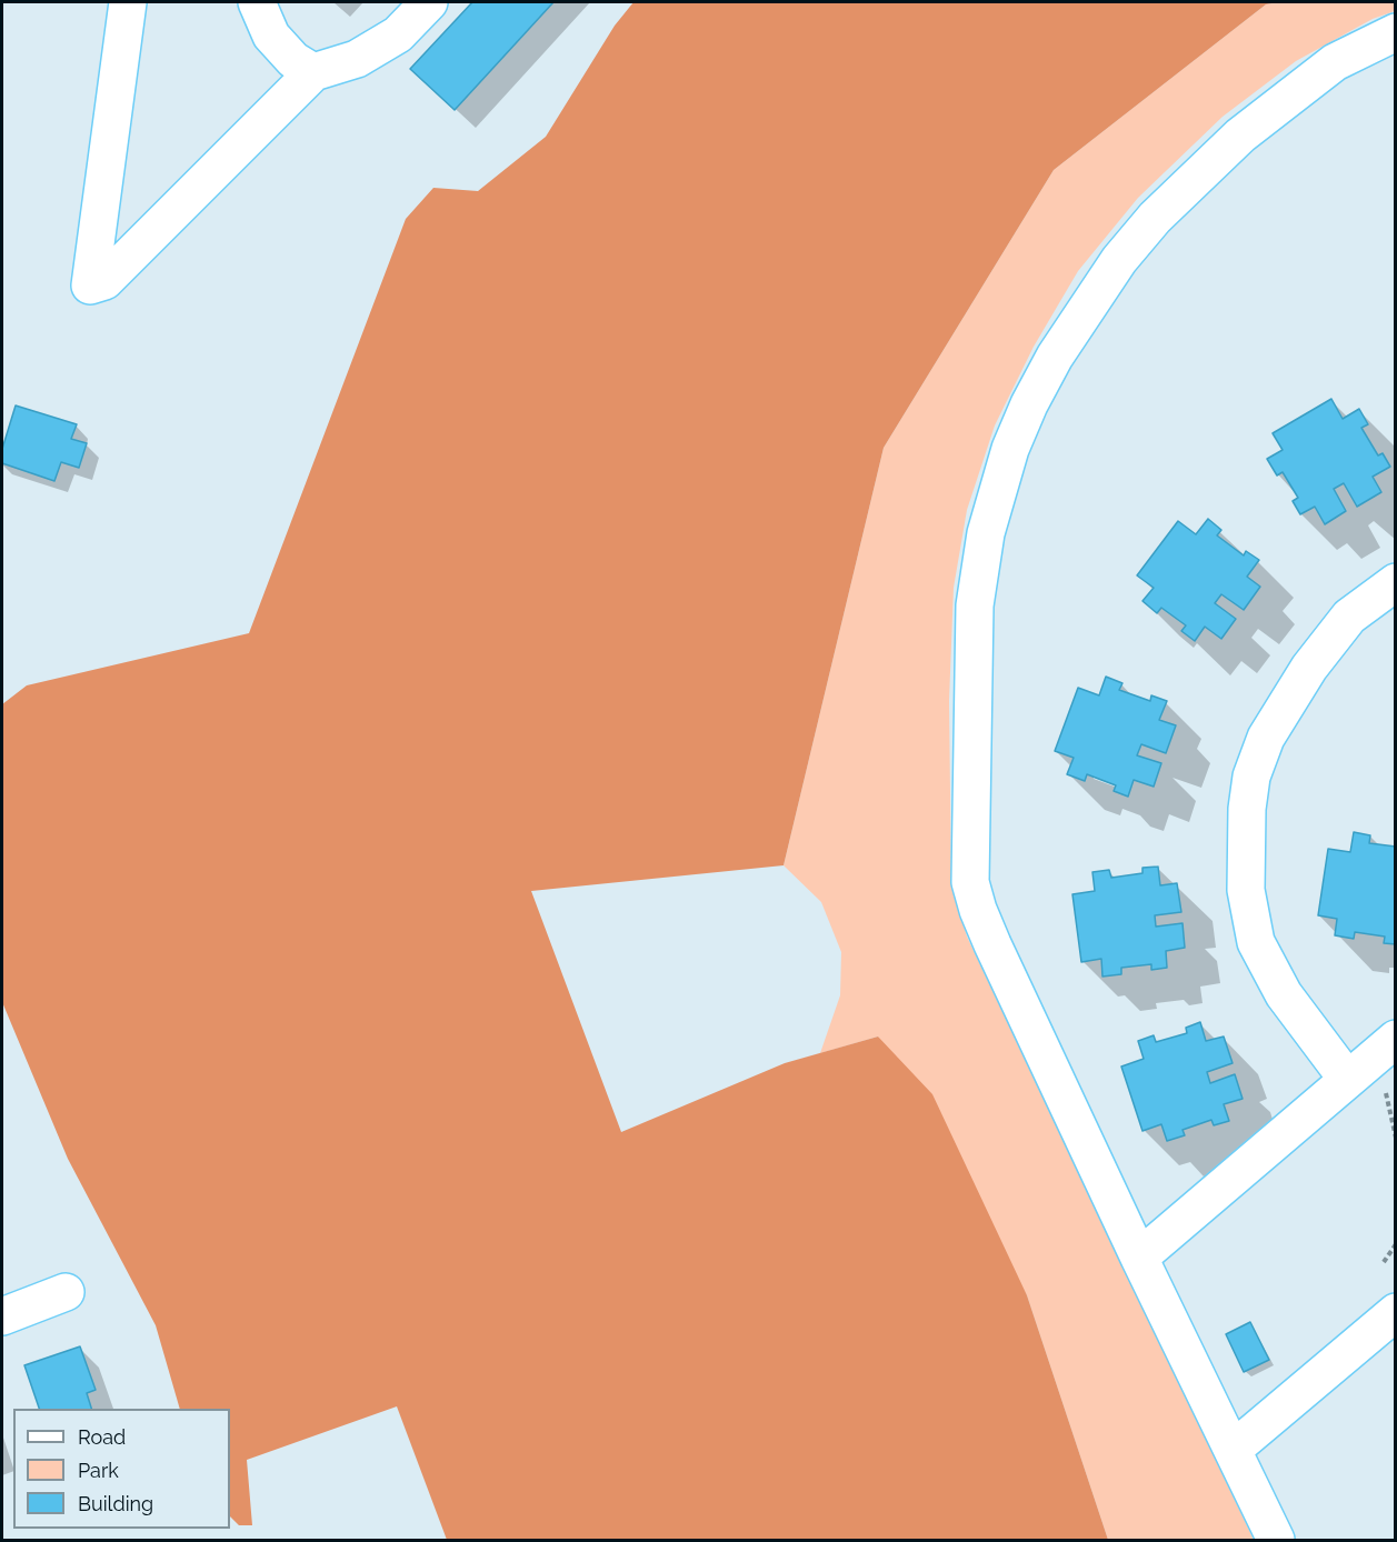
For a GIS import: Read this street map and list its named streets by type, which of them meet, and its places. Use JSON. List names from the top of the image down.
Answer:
{
  "legend": ["Road", "Park", "Building"]
}
